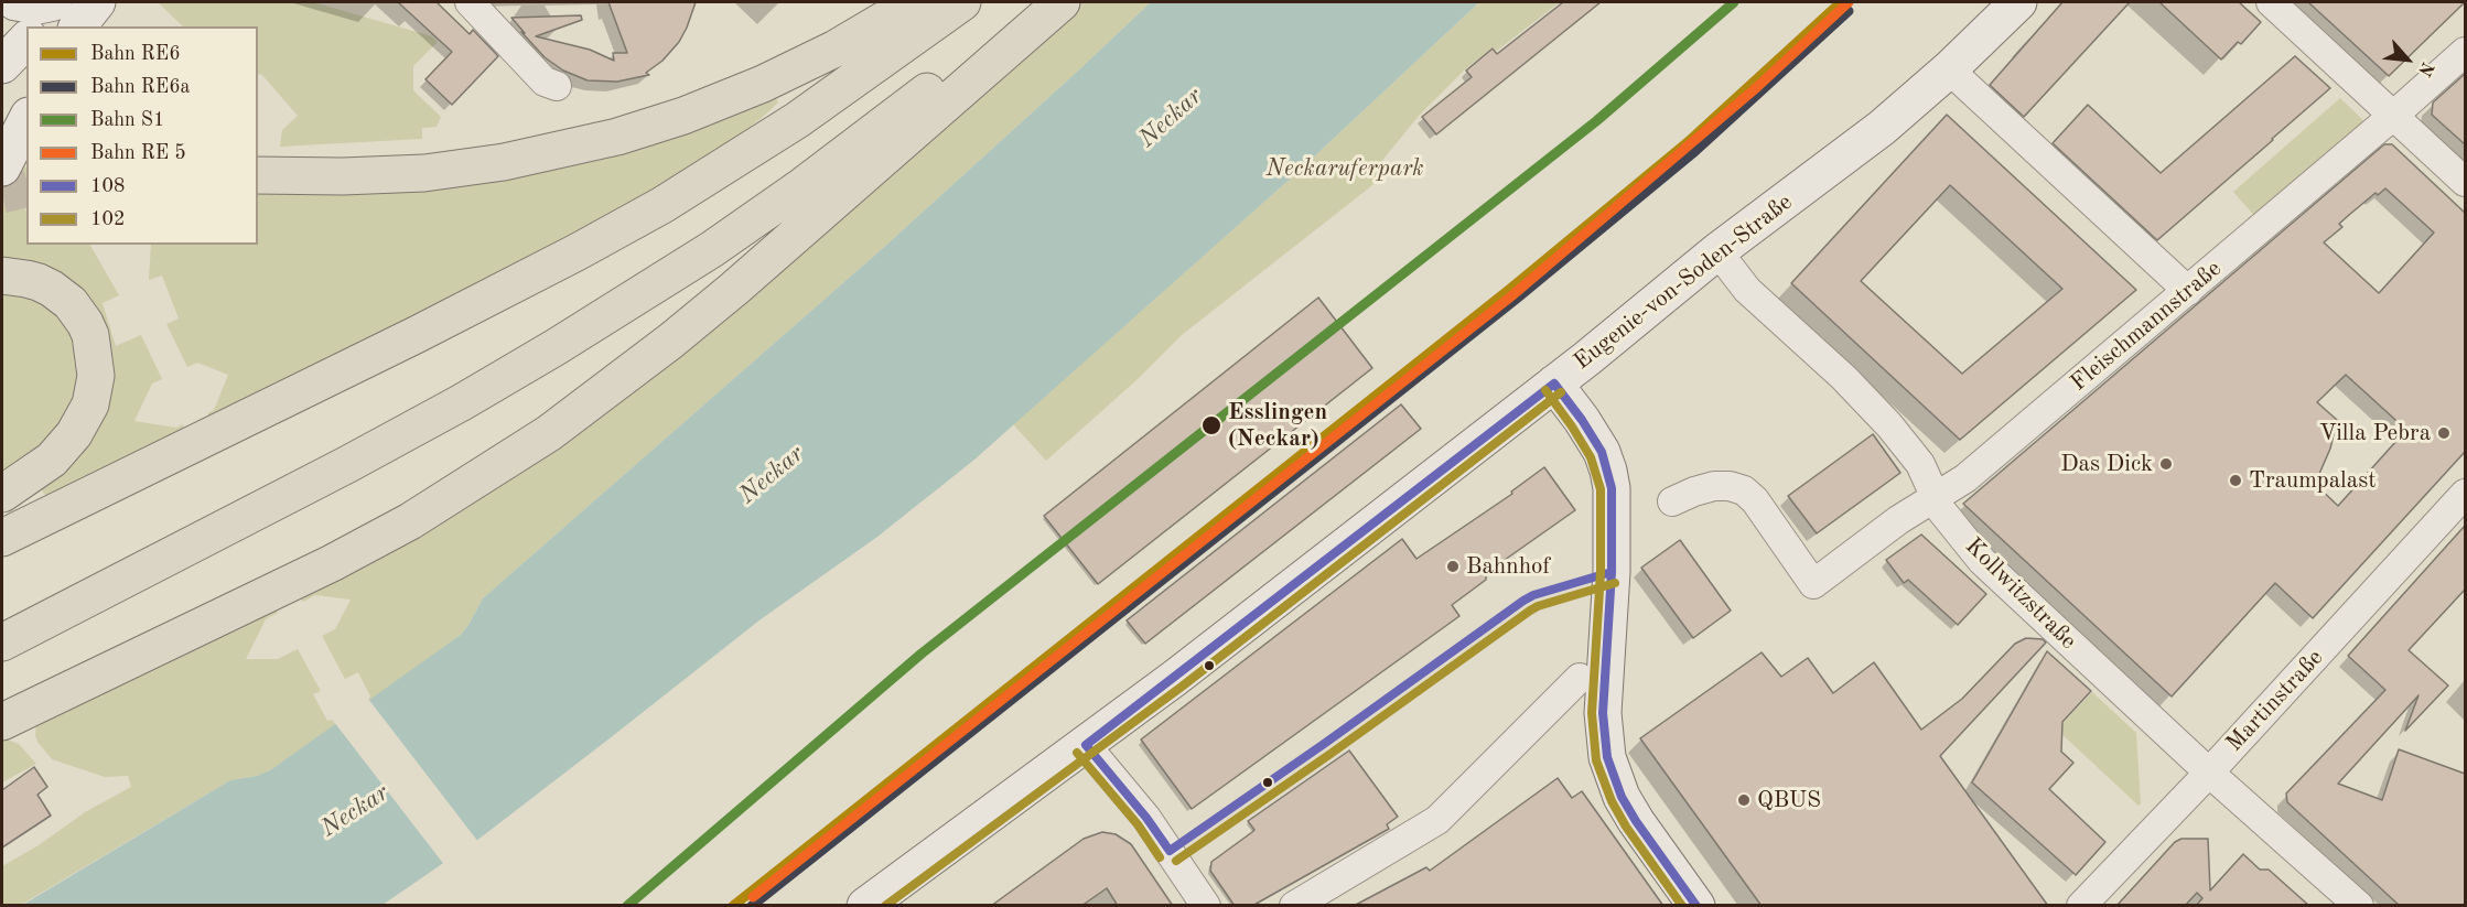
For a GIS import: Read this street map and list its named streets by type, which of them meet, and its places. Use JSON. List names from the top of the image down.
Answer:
{
  "streets": {
    "main road": ["Eugenie-von-Soden-Straße"],
    "street": ["Fleischmannstraße", "Kollwitzstraße", "Martinstraße"]
  },
  "crossings": [
    ["Eugenie-von-Soden-Straße", "Kollwitzstraße"],
    ["Fleischmannstraße", "Kollwitzstraße"],
    ["Kollwitzstraße", "Martinstraße"]
  ],
  "water": ["Neckar"],
  "parks": ["Neckaruferpark"],
  "places": [
    "Esslingen (Neckar)",
    "Villa Pebra",
    "Das Dick",
    "Traumpalast",
    "Bahnhof",
    "QBUS"
  ],
  "lines": [
    "rail line RE6",
    "rail line S1",
    "rail line RE6a",
    "transit line 108",
    "transit line 102"
  ],
  "legend": [
    "Bahn RE6",
    "Bahn RE6a",
    "Bahn S1",
    "Bahn RE 5",
    "108",
    "102"
  ],
  "north": "bottom right"
}
